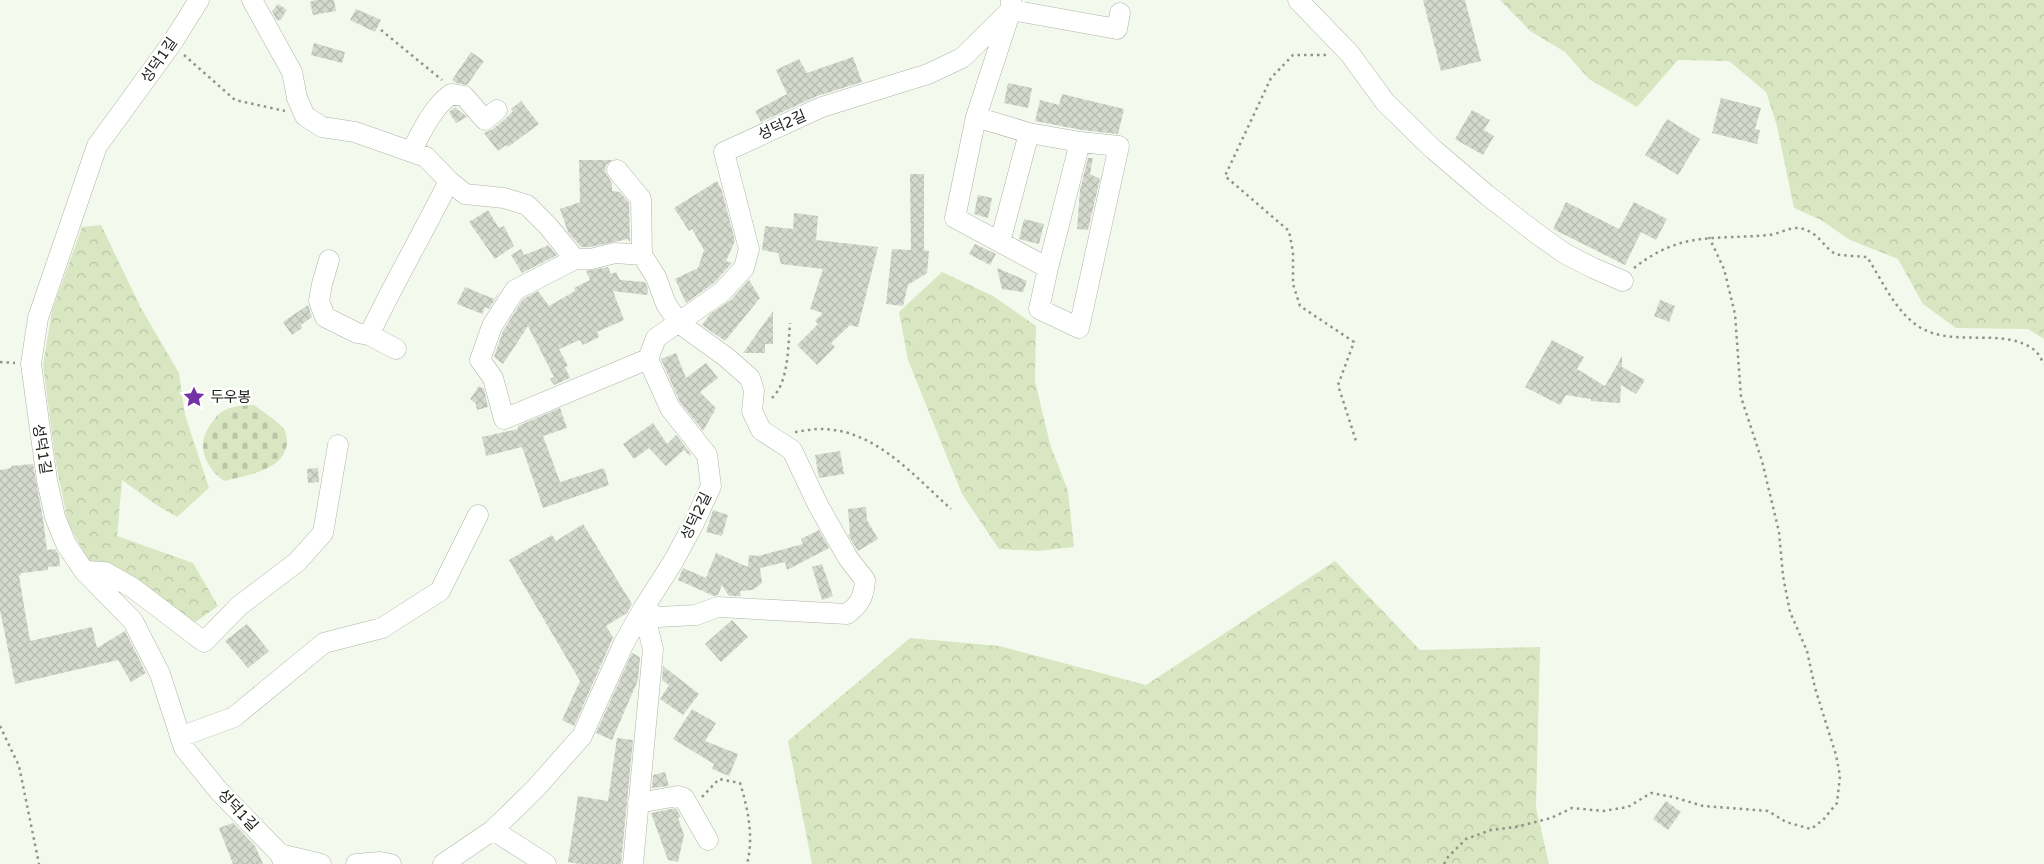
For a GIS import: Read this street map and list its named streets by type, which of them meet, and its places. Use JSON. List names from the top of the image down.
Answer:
{
  "streets": {
    "street": ["성덕1길", "성덕2길"]
  },
  "places": {
    "place": ["두우봉"]
  }
}
